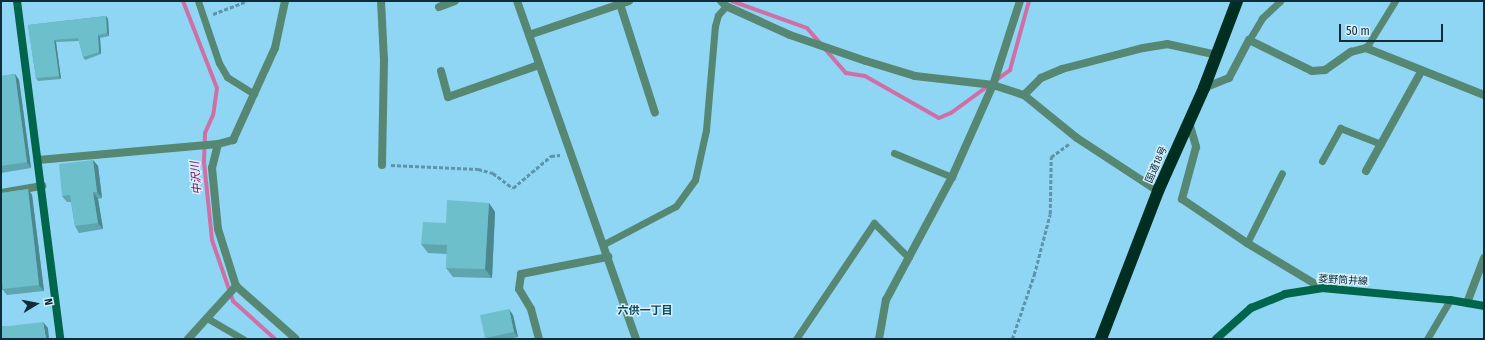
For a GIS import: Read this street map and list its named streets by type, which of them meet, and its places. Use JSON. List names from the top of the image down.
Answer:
{
  "streets": {
    "highway": ["国道18号"],
    "street": ["菱野筒井線"]
  },
  "districts": ["六供一丁目"],
  "water": ["中沢川"],
  "scale_bar": "50 m",
  "north": "right"
}
